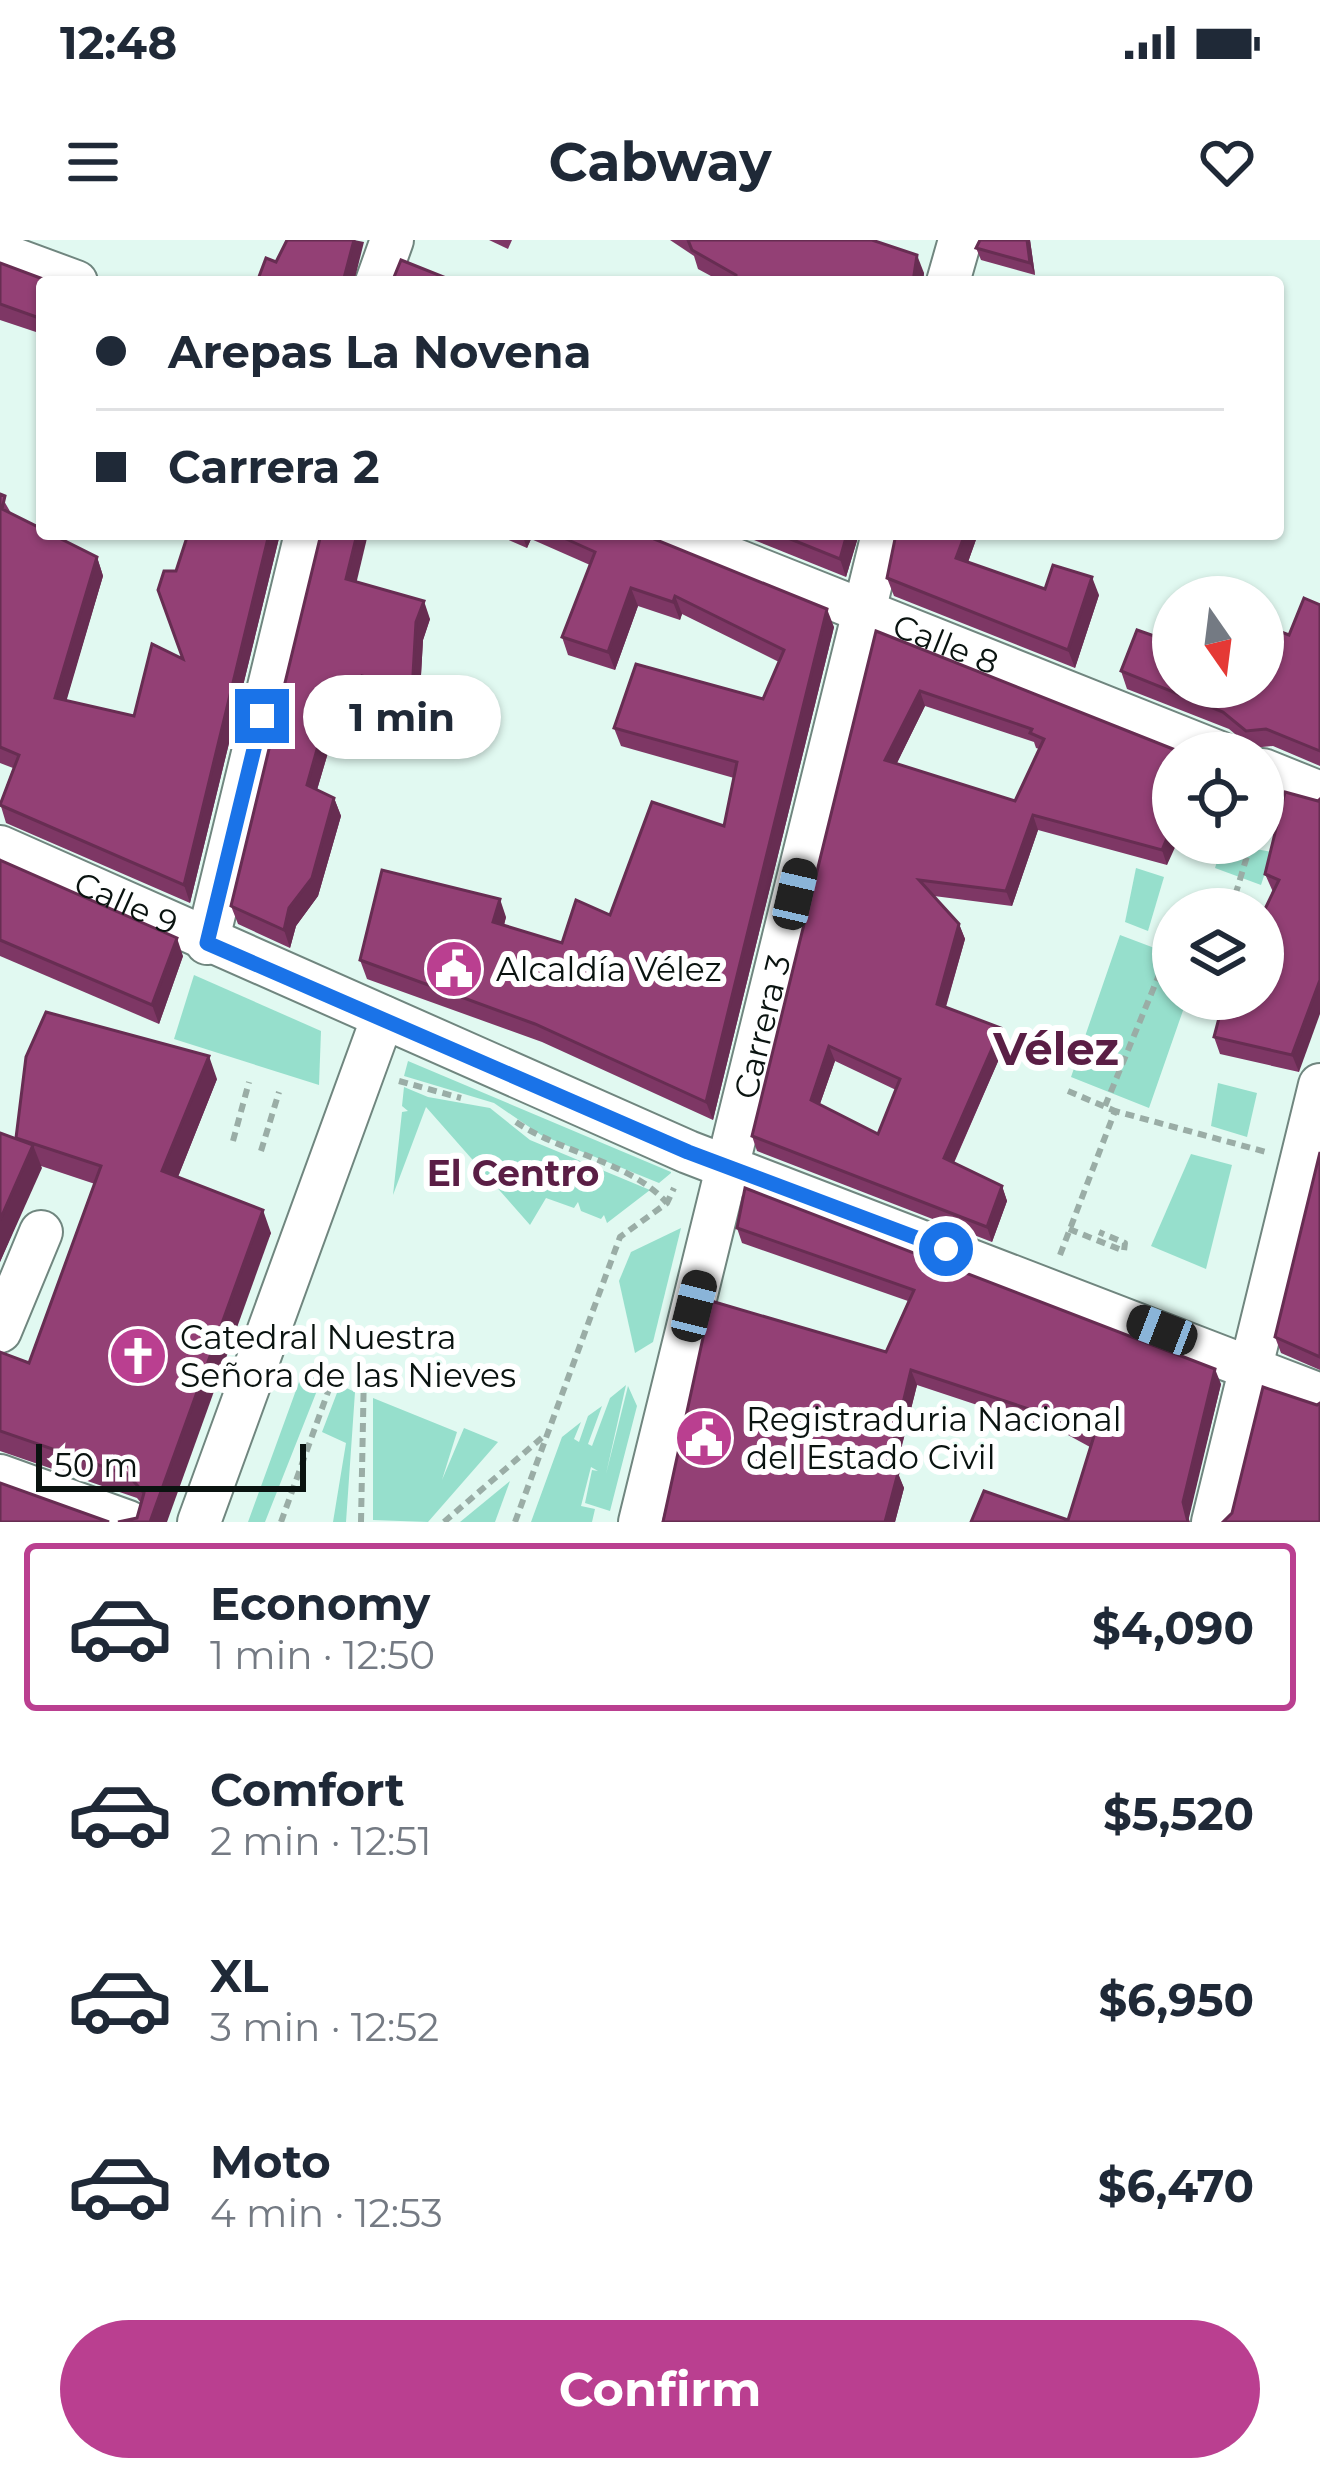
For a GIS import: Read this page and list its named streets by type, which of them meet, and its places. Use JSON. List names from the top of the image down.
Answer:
{
  "streets": {
    "street": ["Calle 8", "Calle 9", "Carrera 3"]
  },
  "crossings": [
    ["Calle 8", "Carrera 3"],
    ["Calle 9", "Carrera 3"]
  ],
  "districts": ["Vélez", "El Centro"],
  "places": {
    "public building": ["Alcaldía Vélez", "Registraduria Nacional del Estado Civil"],
    "church": ["Catedral Nuestra Señora de las Nieves"]
  },
  "scale_bar": "50 m",
  "north": "bottom",
  "page": {
    "status": "12:48",
    "header": "Cabway",
    "banner": ["Arepas La Novena", "Carrera 2"],
    "bubble": "1 min",
    "scale": "50 m",
    "list": [
      {
        "name": "Economy",
        "note": "1 min · 12:50",
        "value": "$4,090"
      },
      {
        "name": "Comfort",
        "note": "2 min · 12:51",
        "value": "$5,520"
      },
      {
        "name": "XL",
        "note": "3 min · 12:52",
        "value": "$6,950"
      },
      {
        "name": "Moto",
        "note": "4 min · 12:53",
        "value": "$6,470"
      }
    ],
    "buttons": "Confirm"
  }
}
